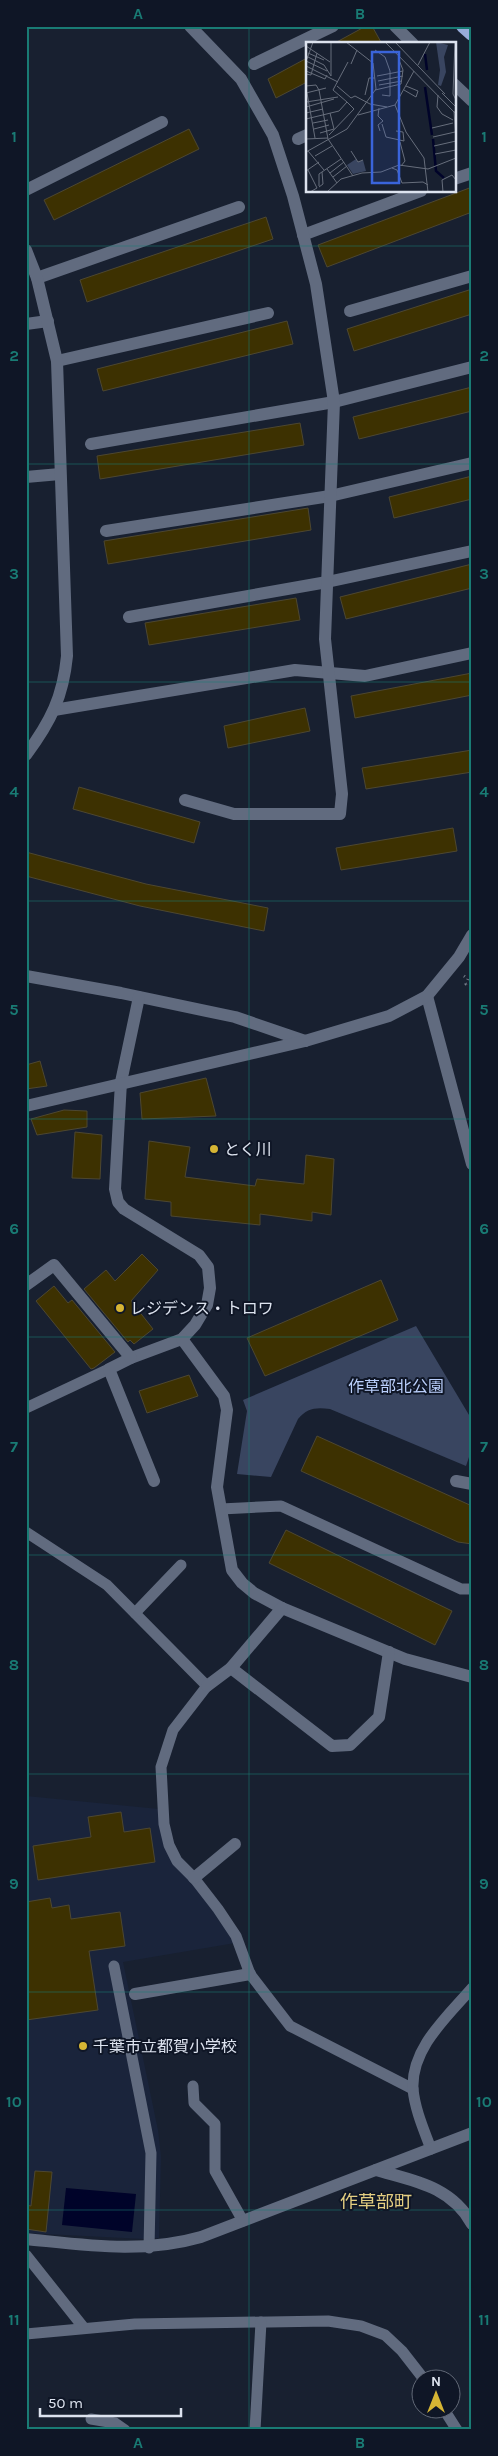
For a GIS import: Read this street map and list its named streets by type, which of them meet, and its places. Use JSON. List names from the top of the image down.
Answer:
{
  "districts": ["作草部町"],
  "parks": ["作草部北公園"],
  "places": ["とく川", "レジデンス・トロワ", "千葉市立都賀小学校"],
  "scale_bar": "50 m",
  "north": "top",
  "grid": {
    "columns": ["A", "B"],
    "rows": [
      "1",
      "2",
      "3",
      "4",
      "5",
      "6",
      "7",
      "8",
      "9",
      "10",
      "11"
    ]
  }
}
